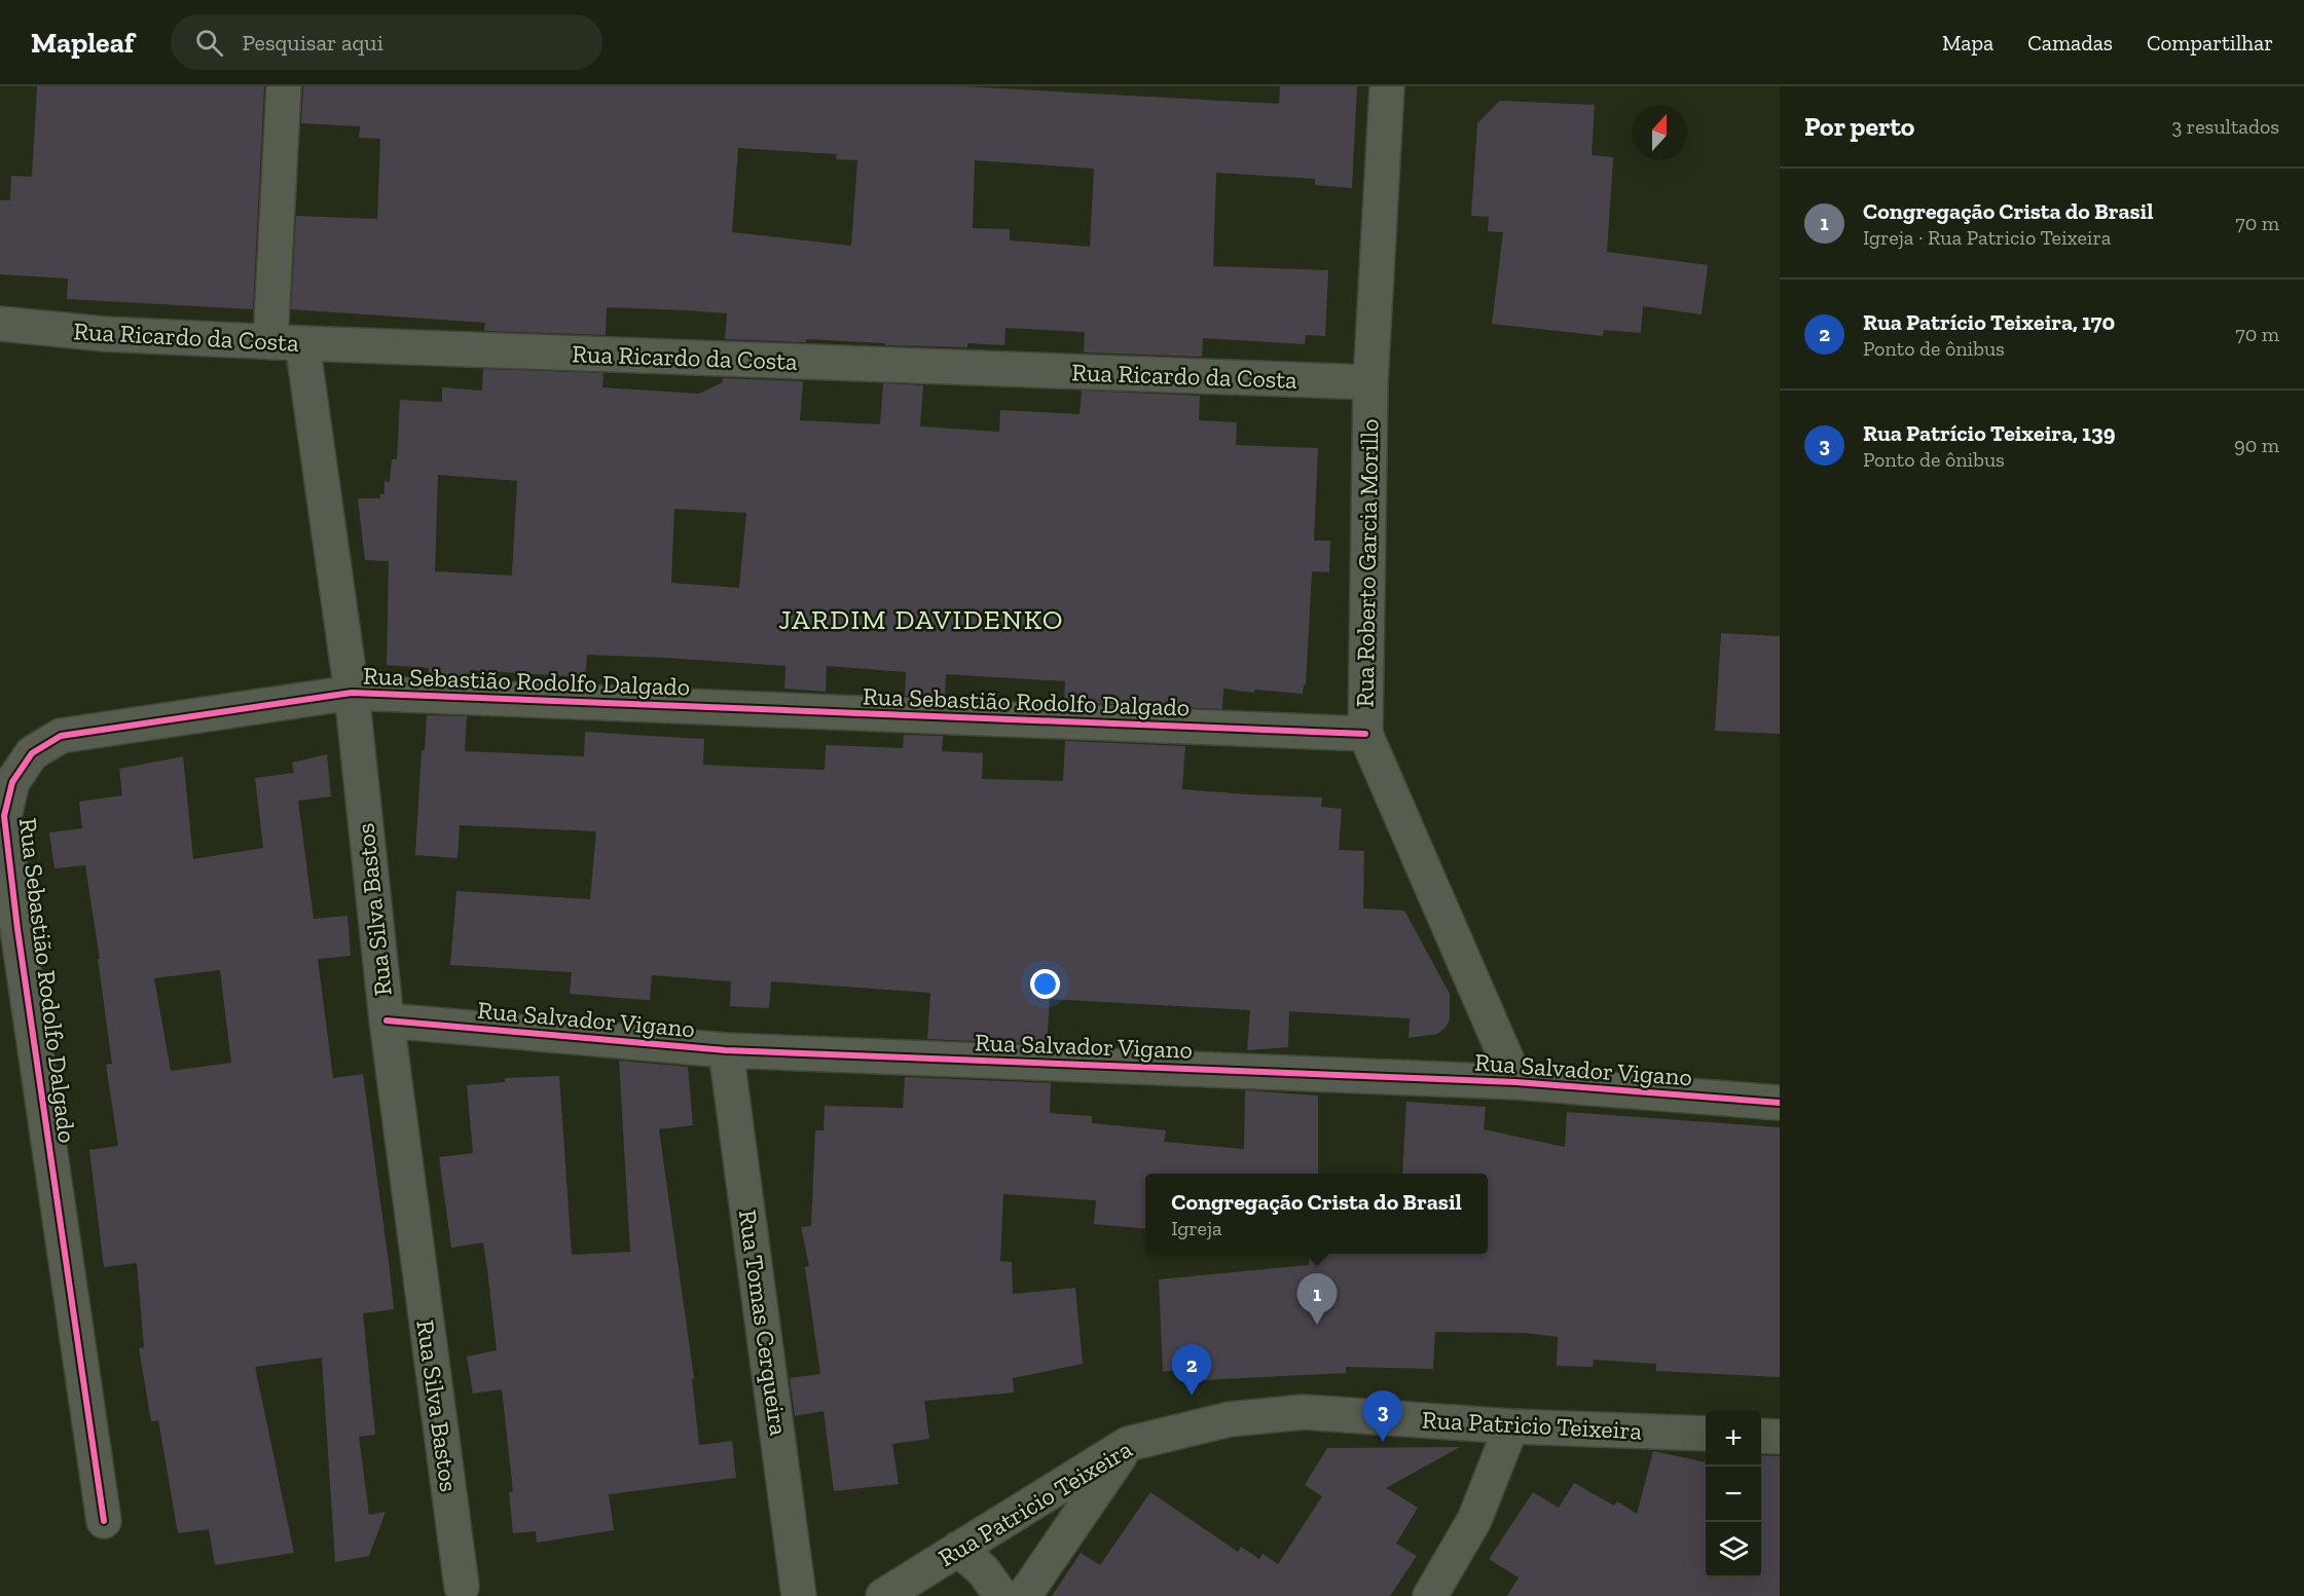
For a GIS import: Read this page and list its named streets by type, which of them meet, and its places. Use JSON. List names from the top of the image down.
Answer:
{
  "streets": {
    "street": [
      "Rua Ricardo da Costa",
      "Rua Roberto Garcia Morillo",
      "Rua Sebastião Rodolfo Dalgado",
      "Rua Silva Bastos",
      "Rua Salvador Vigano",
      "Rua Tomas Cerqueira",
      "Rua Patricio Teixeira"
    ]
  },
  "crossings": [
    ["Rua Ricardo da Costa", "Rua Roberto Garcia Morillo"],
    ["Rua Ricardo da Costa", "Rua Silva Bastos"],
    ["Rua Roberto Garcia Morillo", "Rua Sebastião Rodolfo Dalgado"],
    ["Rua Roberto Garcia Morillo", "Rua Salvador Vigano"],
    ["Rua Sebastião Rodolfo Dalgado", "Rua Silva Bastos"],
    ["Rua Silva Bastos", "Rua Salvador Vigano"],
    ["Rua Salvador Vigano", "Rua Tomas Cerqueira"]
  ],
  "districts": ["JARDIM DAVIDENKO"],
  "north": "top",
  "page": {
    "header": "Mapleaf",
    "search": "Pesquisar aqui",
    "nav": ["Mapa", "Camadas", "Compartilhar"],
    "heading": ["Por perto", "3 resultados"],
    "list": [
      {
        "mark": "1",
        "name": "Congregação Crista do Brasil",
        "note": "Igreja · Rua Patricio Teixeira",
        "value": "70 m"
      },
      {
        "mark": "2",
        "name": "Rua Patrício Teixeira, 170",
        "note": "Ponto de ônibus",
        "value": "70 m"
      },
      {
        "mark": "3",
        "name": "Rua Patrício Teixeira, 139",
        "note": "Ponto de ônibus",
        "value": "90 m"
      }
    ],
    "popup": ["Congregação Crista do Brasil", "Igreja"],
    "pins": ["1", "2", "3"],
    "map_buttons": ["+", "−"]
  }
}
